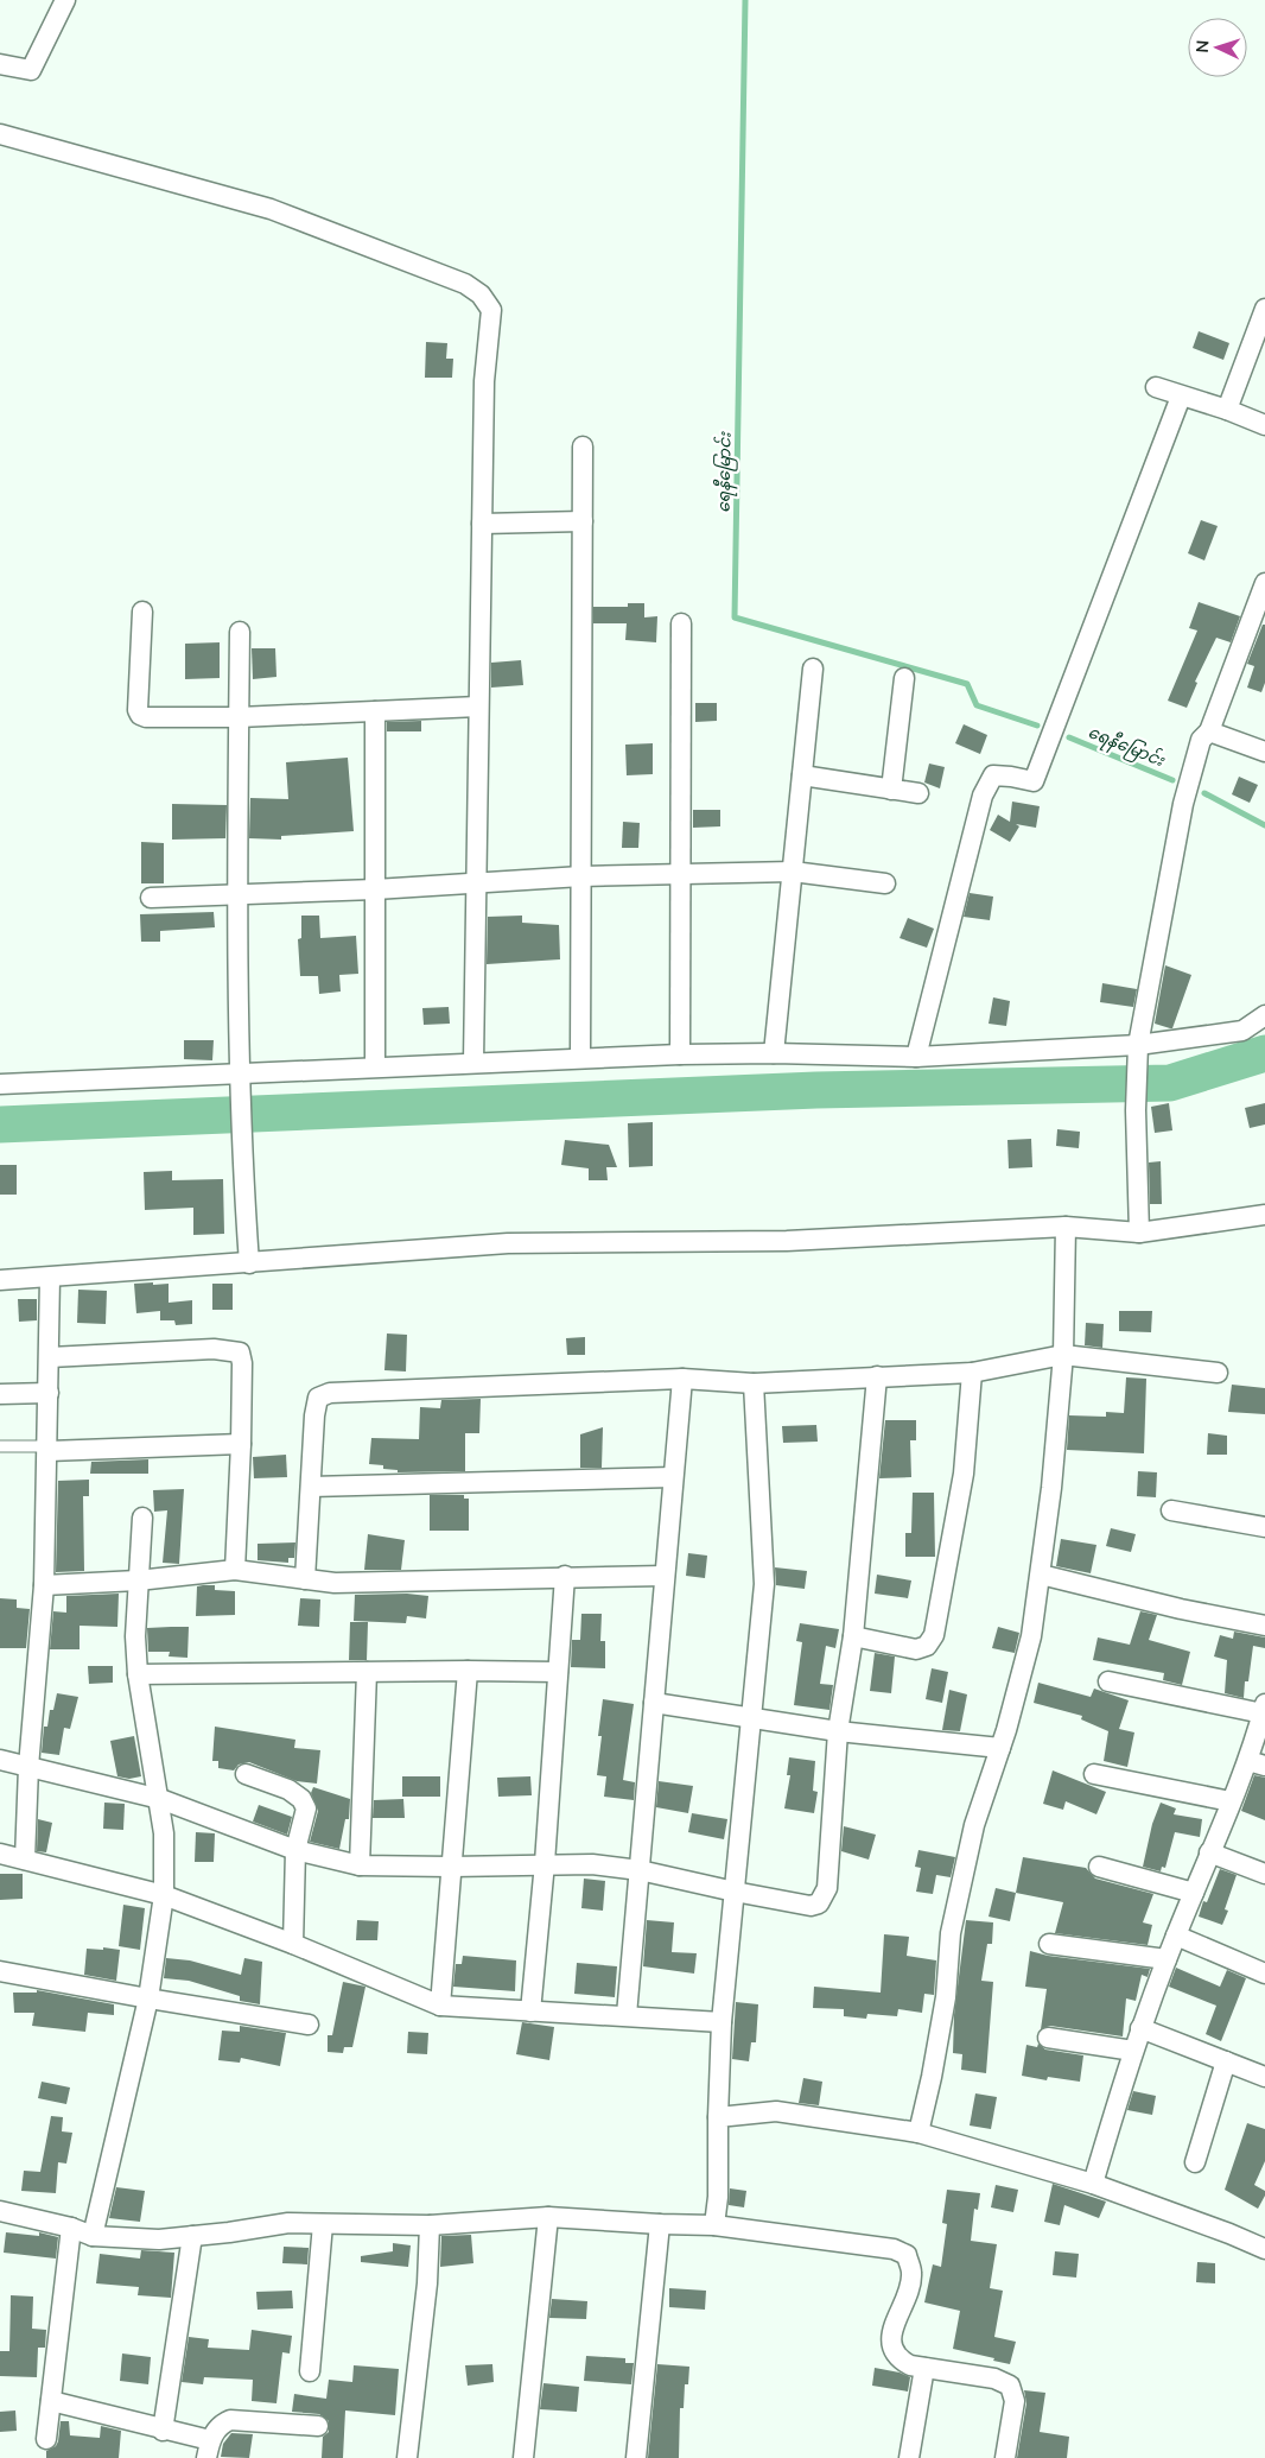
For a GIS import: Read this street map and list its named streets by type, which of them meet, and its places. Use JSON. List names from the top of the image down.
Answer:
{
  "water": ["ရေနီမြောင်း"],
  "north": "left"
}
